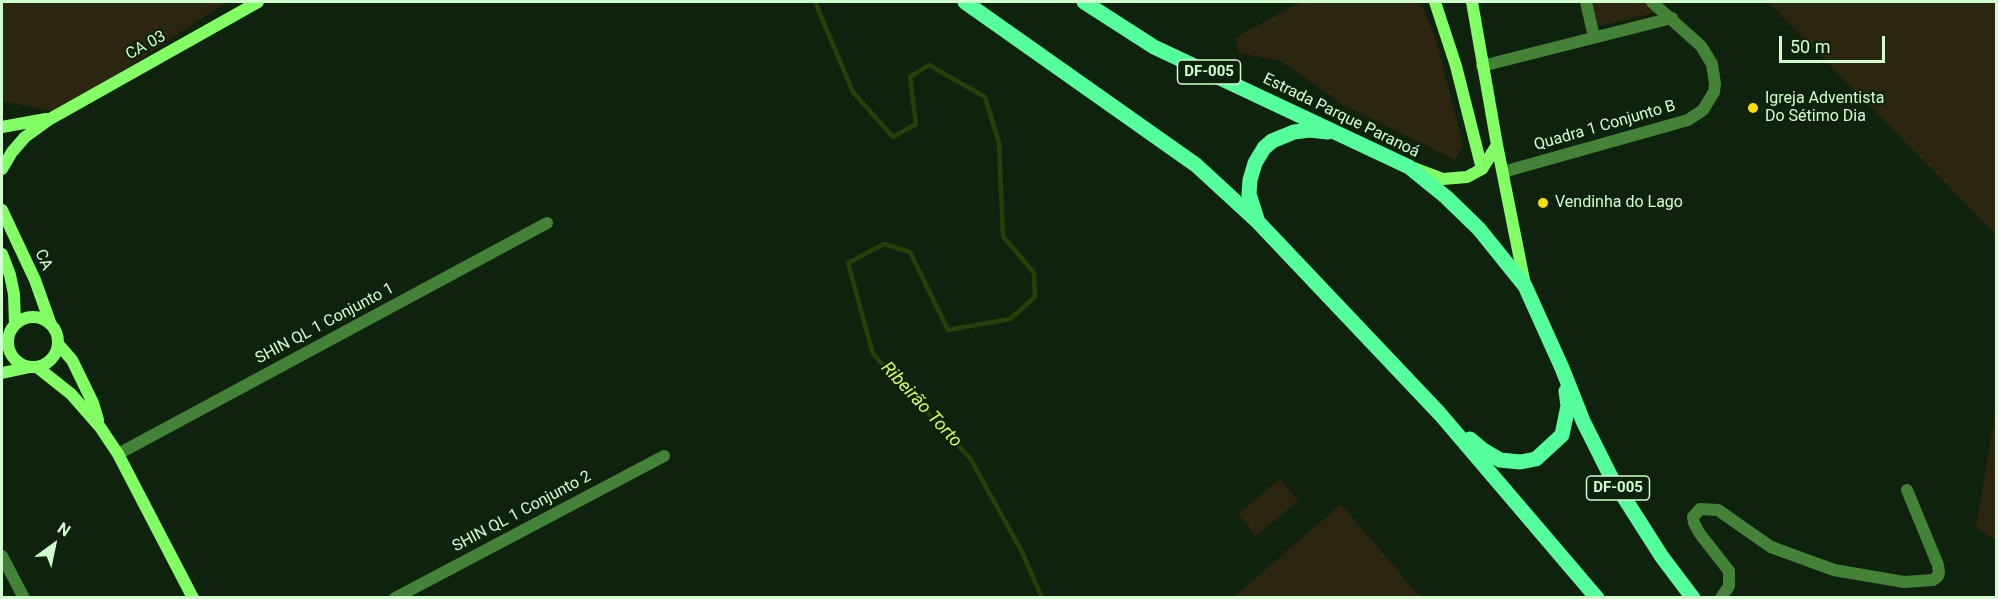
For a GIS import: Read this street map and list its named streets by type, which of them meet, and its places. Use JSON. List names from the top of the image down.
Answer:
{
  "streets": {
    "main road": ["DF-005", "Estrada Parque Paranoá"],
    "street": [
      "CA 03",
      "Quadra 1 Conjunto B",
      "CA",
      "SHIN QL 1 Conjunto 1",
      "SHIN QL 1 Conjunto 2"
    ]
  },
  "water": ["Ribeirão Torto"],
  "places": ["Igreja Adventista Do Sétimo Dia", "Vendinha do Lago"],
  "scale_bar": "50 m",
  "north": "top right"
}
